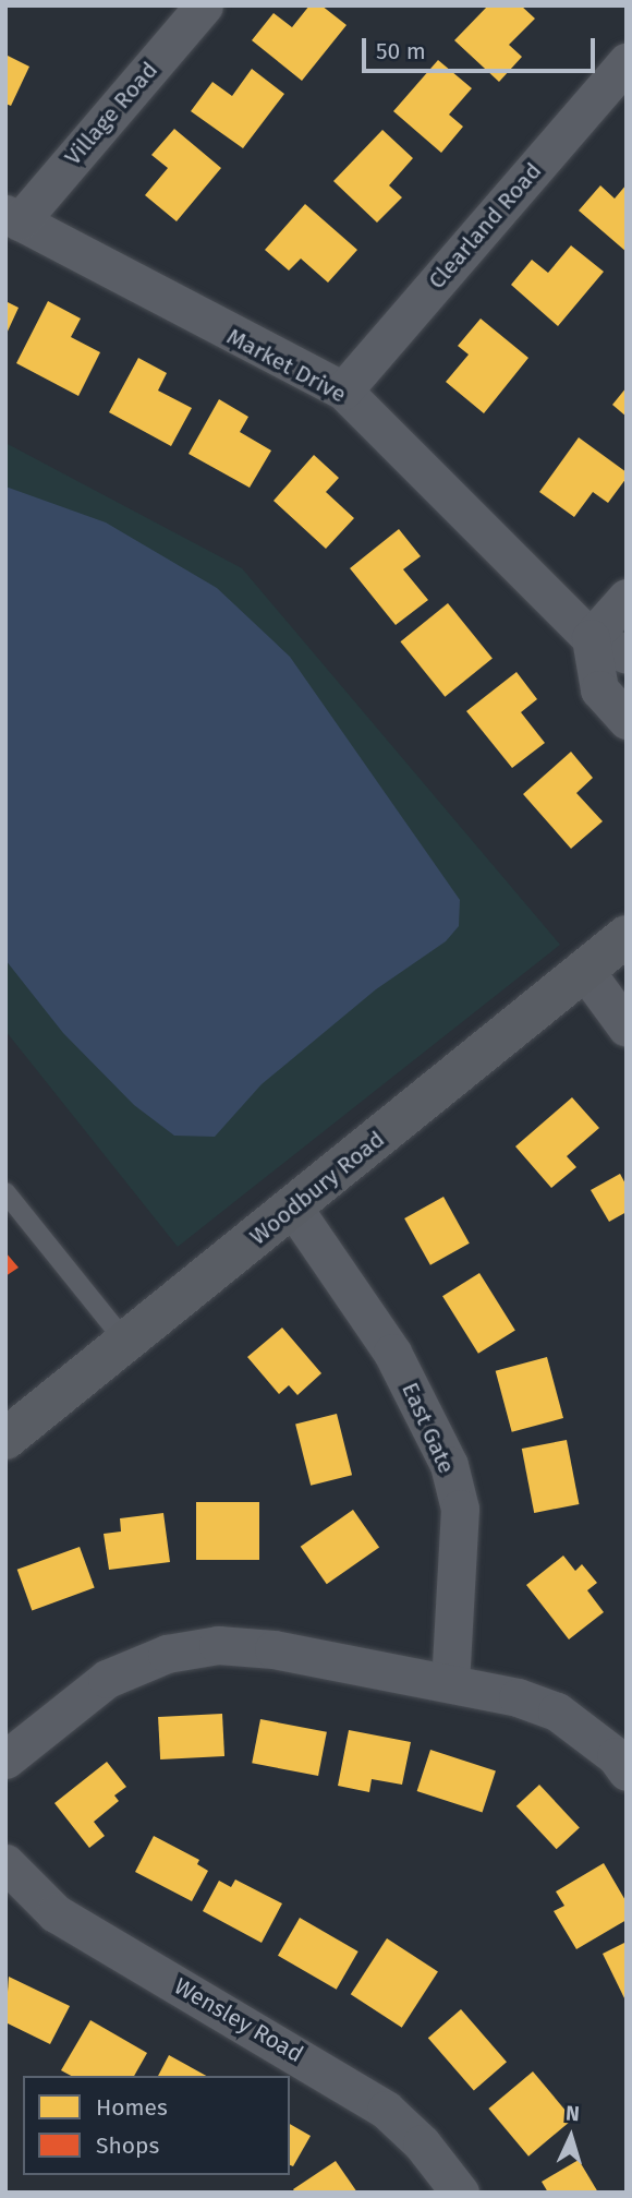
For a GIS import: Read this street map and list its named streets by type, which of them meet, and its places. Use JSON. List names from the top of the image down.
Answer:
{
  "streets": {
    "main road": ["Woodbury Road"],
    "street": [
      "Village Road",
      "Clearland Road",
      "Market Drive",
      "East Gate",
      "Wensley Road"
    ]
  },
  "crossings": [
    ["Village Road", "Market Drive"],
    ["Clearland Road", "Market Drive"],
    ["Woodbury Road", "East Gate"]
  ],
  "legend": ["Homes", "Shops"],
  "scale_bar": "50 m",
  "north": "top"
}
